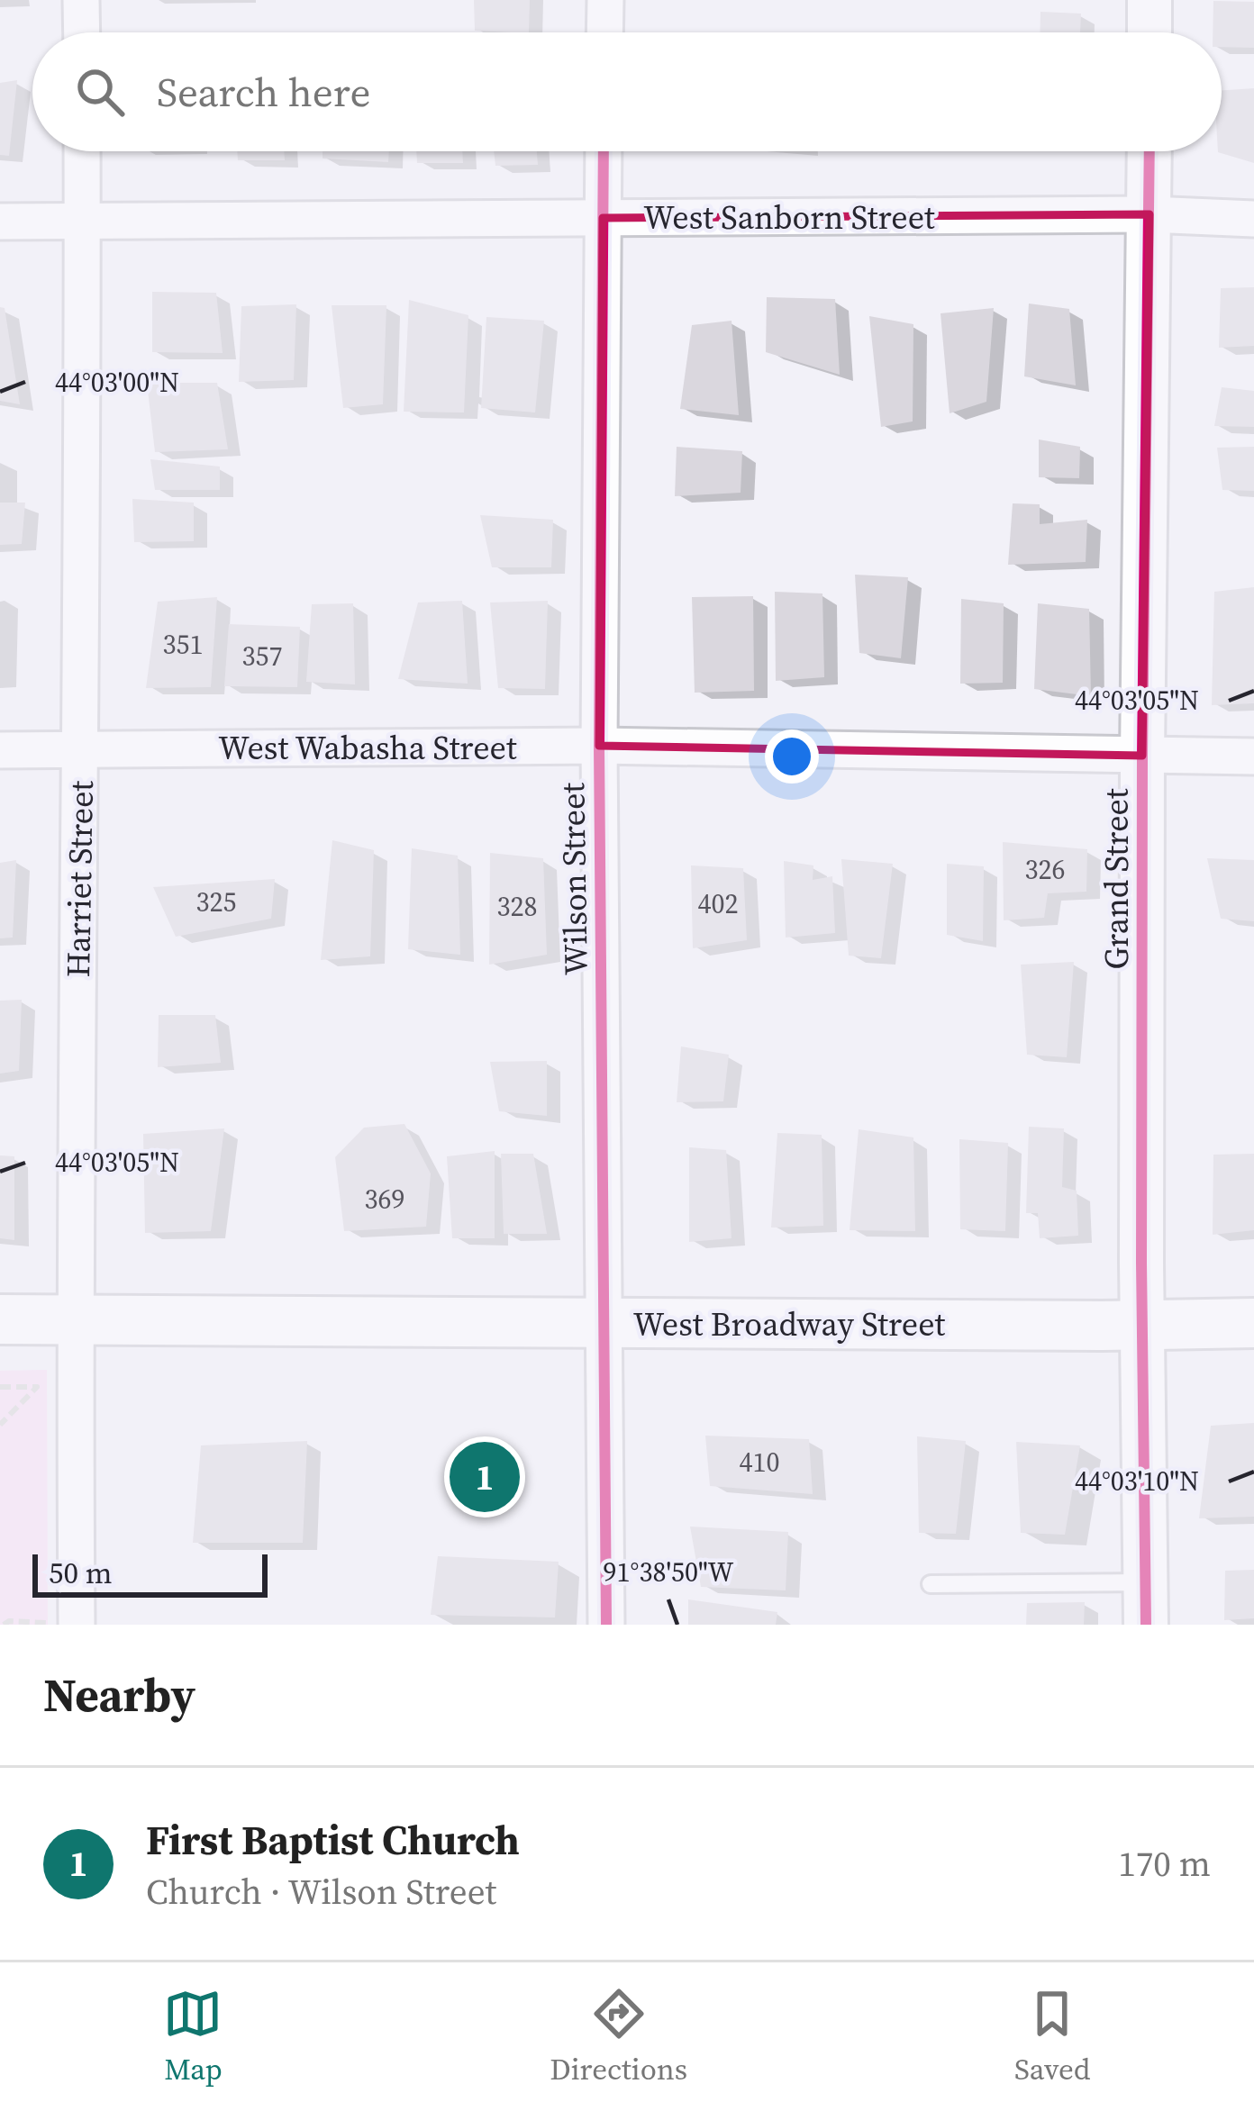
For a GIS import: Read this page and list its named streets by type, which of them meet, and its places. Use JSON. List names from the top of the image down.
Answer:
{
  "streets": {
    "main road": ["West Broadway Street"],
    "street": [
      "West Sanborn Street",
      "West Wabasha Street",
      "Harriet Street",
      "Wilson Street",
      "Grand Street"
    ]
  },
  "crossings": [
    ["West Sanborn Street", "Harriet Street"],
    ["West Sanborn Street", "Wilson Street"],
    ["West Sanborn Street", "Grand Street"],
    ["West Wabasha Street", "Harriet Street"],
    ["West Wabasha Street", "Wilson Street"],
    ["West Wabasha Street", "Grand Street"],
    ["Harriet Street", "West Broadway Street"],
    ["Wilson Street", "West Broadway Street"],
    ["Grand Street", "West Broadway Street"]
  ],
  "house_numbers": [
    "351",
    "357",
    "326",
    "325",
    "402",
    "328",
    "369",
    "410"
  ],
  "scale_bar": "50 m",
  "page": {
    "search": "Search here",
    "pins": "1",
    "scale": "50 m",
    "heading": "Nearby",
    "list": [
      {
        "mark": "1",
        "name": "First Baptist Church",
        "note": "Church · Wilson Street",
        "value": "170 m"
      }
    ],
    "nav": ["Map", "Directions", "Saved"]
  },
  "coordinates": [
    "44°03'00\"N",
    "44°03'05\"N",
    "44°03'10\"N",
    "91°38'50\"W"
  ]
}
